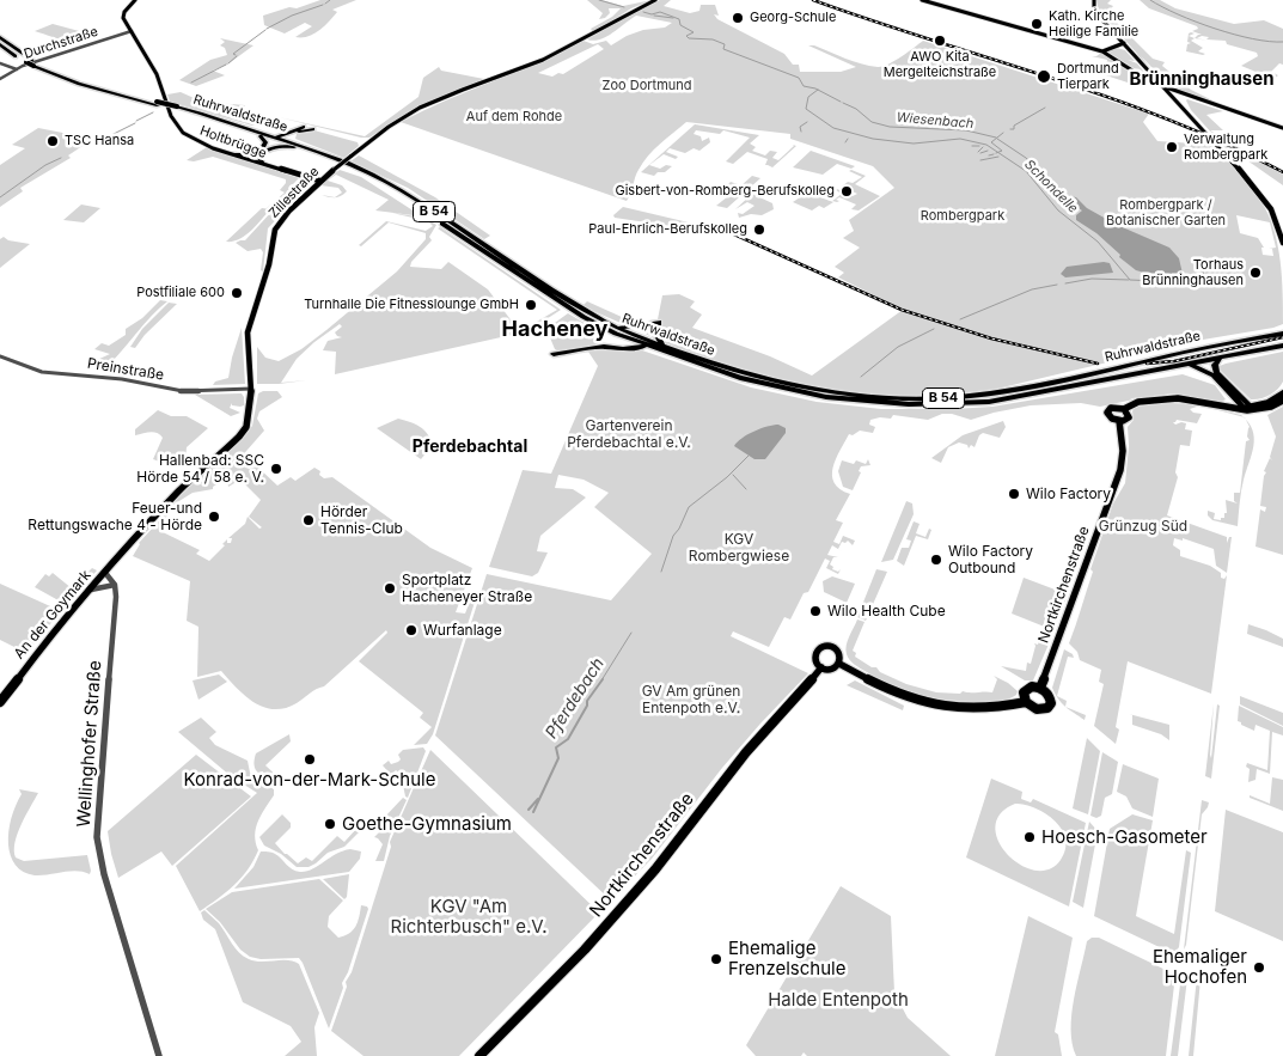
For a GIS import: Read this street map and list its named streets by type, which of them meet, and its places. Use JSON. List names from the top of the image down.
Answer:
{
  "streets": {
    "highway": ["Ruhrwaldstraße", "B 54"],
    "main road": [
      "Holtbrügge",
      "Zillestraße",
      "Nortkirchenstraße",
      "An der Goymark"
    ],
    "street": ["Durchstraße", "Preinstraße", "Wellinghofer Straße"]
  },
  "crossings": [
    ["Durchstraße", "Holtbrügge"],
    ["Holtbrügge", "Zillestraße"],
    ["Zillestraße", "Preinstraße"],
    ["Zillestraße", "An der Goymark"]
  ],
  "districts": ["Brünninghausen", "Hacheney", "Pferdebachtal"],
  "water": ["Wiesenbach", "Schondelle", "Pferdebach"],
  "parks": [
    "Zoo Dortmund",
    "Auf dem Rohde",
    "Rombergpark / Botanischer Garten",
    "Rombergpark",
    "Gartenverein Pferdebachtal e.V.",
    "Grünzug Süd",
    "KGV Rombergwiese",
    "GV Am grünen Entenpoth e.V.",
    "KGV \"Am Richterbusch\" e.V.",
    "Halde Entenpoth"
  ],
  "places": [
    "Georg-Schule",
    "Kath. Kirche Heilige Familie",
    "AWO Kita Mergelteichstraße",
    "Dortmund Tierpark",
    "TSC Hansa",
    "Verwaltung Rombergpark",
    "Gisbert-von-Romberg-Berufskolleg",
    "Paul-Ehrlich-Berufskolleg",
    "Torhaus Brünninghausen",
    "Postfiliale 600",
    "Turnhalle Die Fitnesslounge GmbH",
    "Hallenbad: SSC Hörde 54 / 58 e. V.",
    "Wilo Factory",
    "Feuer-und Rettungswache 4 - Hörde",
    "Hörder Tennis-Club",
    "Wilo Factory Outbound",
    "Sportplatz Hacheneyer Straße",
    "Wilo Health Cube",
    "Wurfanlage",
    "Konrad-von-der-Mark-Schule",
    "Goethe-Gymnasium",
    "Hoesch-Gasometer",
    "Ehemalige Frenzelschule",
    "Ehemaliger Hochofen"
  ]
}
